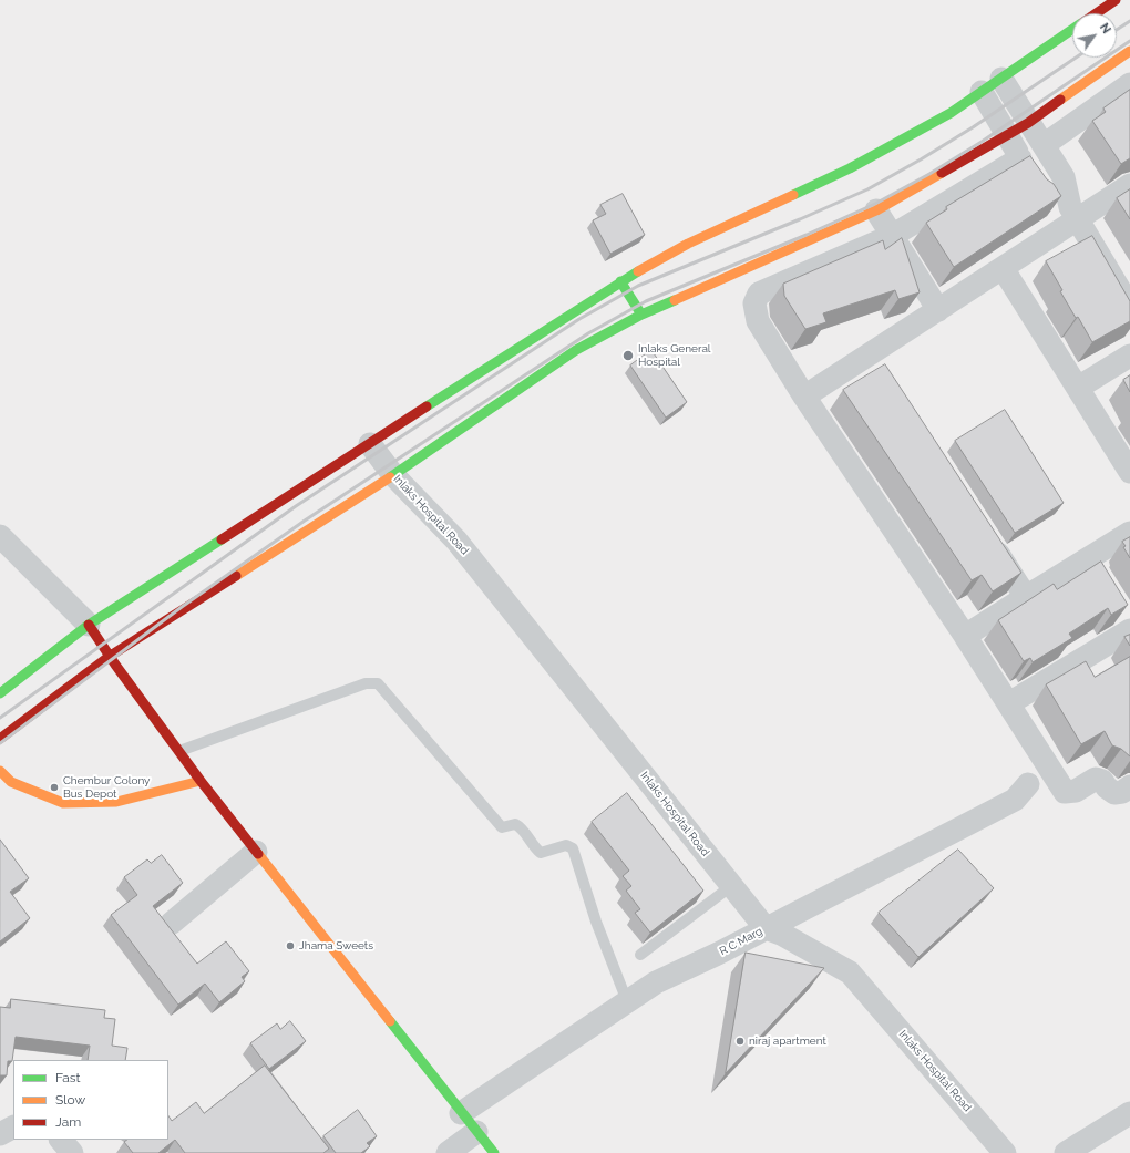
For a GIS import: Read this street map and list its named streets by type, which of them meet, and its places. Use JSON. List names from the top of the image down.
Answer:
{
  "streets": {
    "street": ["Inlaks Hospital Road", "R C Marg"]
  },
  "crossings": [
    ["Inlaks Hospital Road", "R C Marg"]
  ],
  "places": [
    "Inlaks General Hospital",
    "Chembur Colony Bus Depot",
    "Jhama Sweets",
    "niraj apartment"
  ],
  "legend": ["Fast", "Slow", "Jam"],
  "north": "top right"
}
